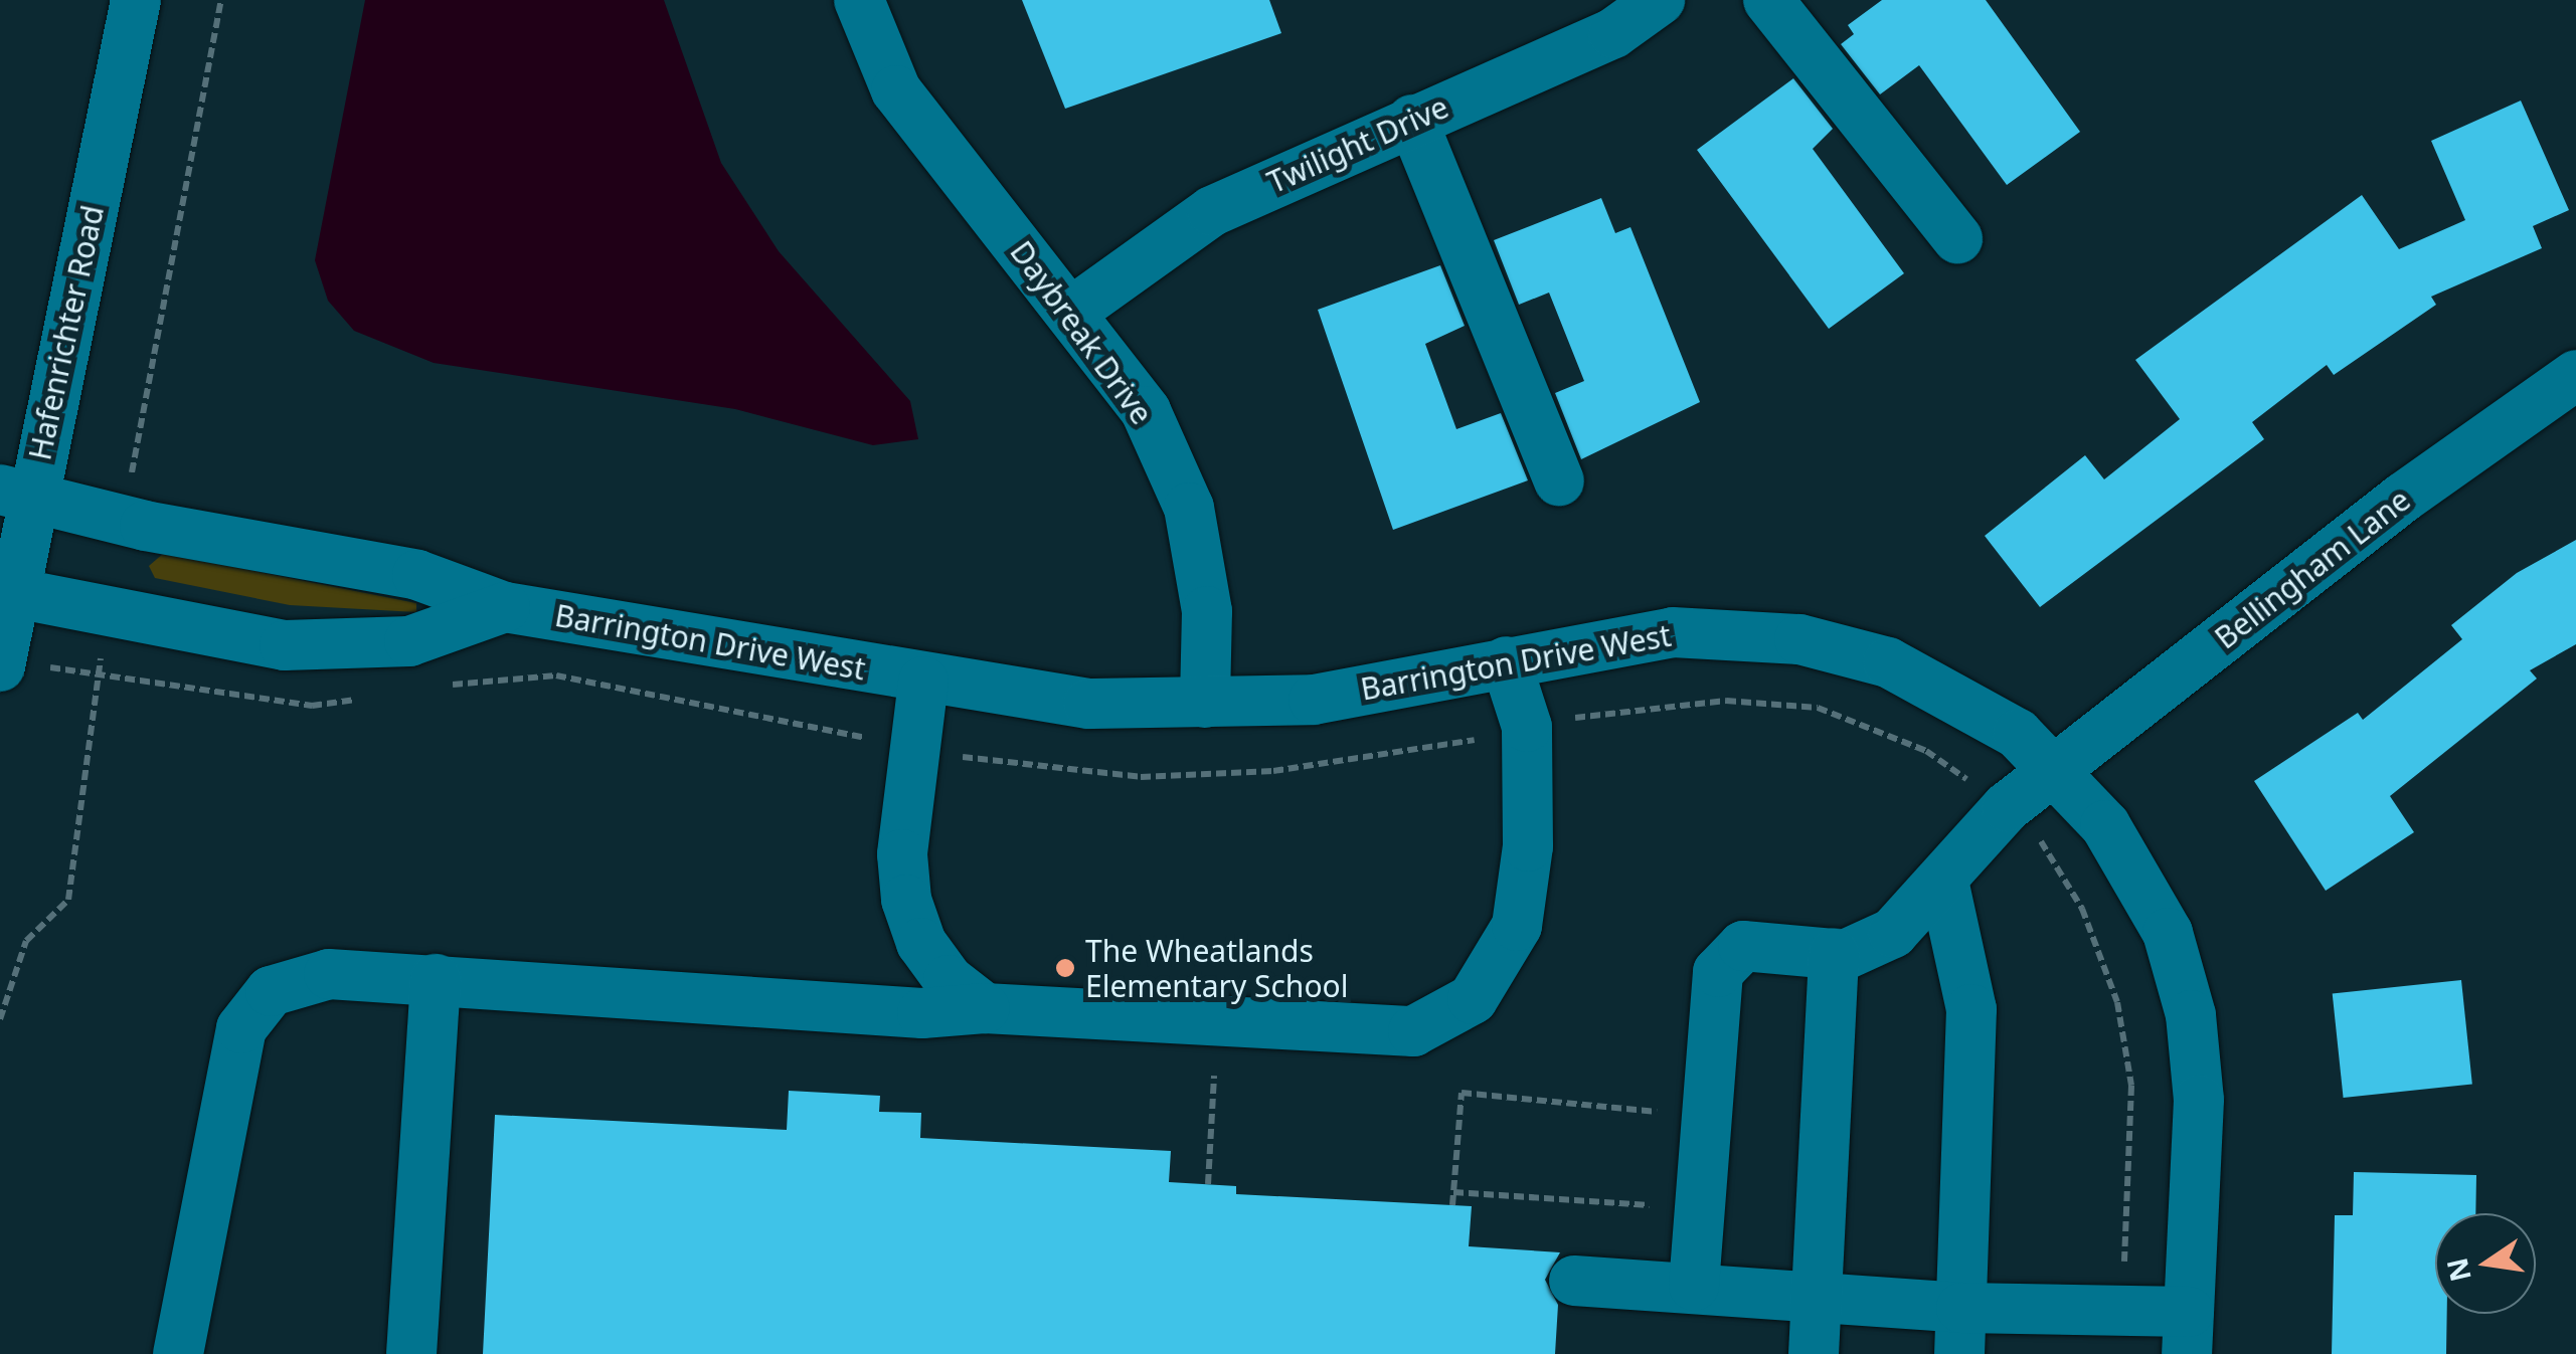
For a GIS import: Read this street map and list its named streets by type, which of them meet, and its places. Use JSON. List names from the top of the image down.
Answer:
{
  "streets": {
    "street": [
      "Twilight Drive",
      "Hafenrichter Road",
      "Daybreak Drive",
      "Bellingham Lane",
      "Barrington Drive West"
    ]
  },
  "crossings": [
    ["Twilight Drive", "Daybreak Drive"],
    ["Hafenrichter Road", "Barrington Drive West"],
    ["Daybreak Drive", "Barrington Drive West"],
    ["Bellingham Lane", "Barrington Drive West"]
  ],
  "places": ["The Wheatlands Elementary School"],
  "north": "left"
}
